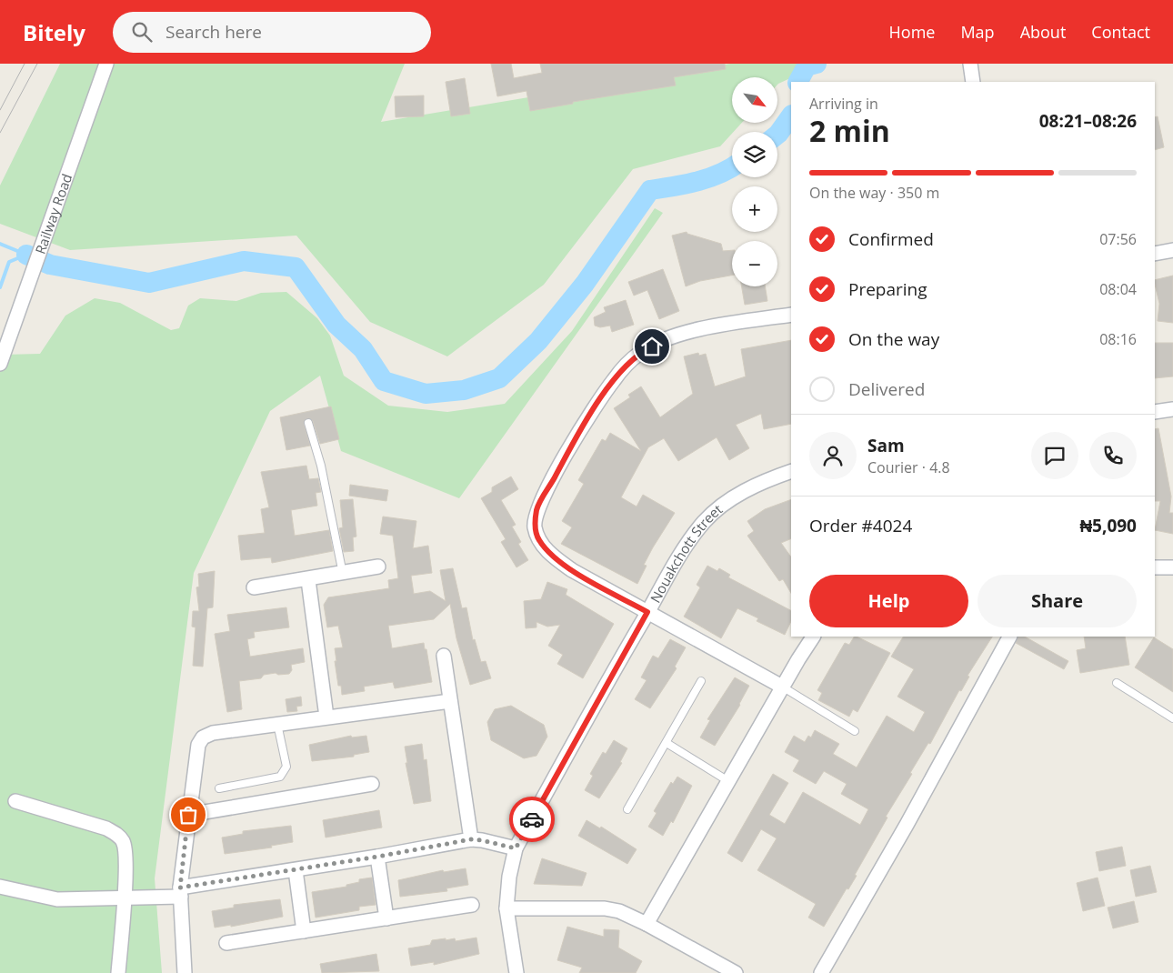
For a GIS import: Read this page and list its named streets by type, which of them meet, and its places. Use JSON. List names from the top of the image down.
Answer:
{
  "streets": {
    "street": ["Railway Road", "Nouakchott Street"]
  },
  "north": "bottom right",
  "page": {
    "header": "Bitely",
    "search": "Search here",
    "nav": [
      "Home",
      "Map",
      "About",
      "Contact"
    ],
    "map_buttons": ["+", "−"],
    "heading": ["2 min", "Arriving in", "08:21–08:26"],
    "panel": [
      "Sam",
      "Courier · 4.8",
      "Order #4024",
      "₦5,090"
    ],
    "bar": "On the way · 350 m",
    "list": [
      ["Confirmed", "07:56"],
      ["Preparing", "08:04"],
      ["On the way", "08:16"],
      "Delivered"
    ],
    "buttons": ["Help", "Share"]
  }
}
